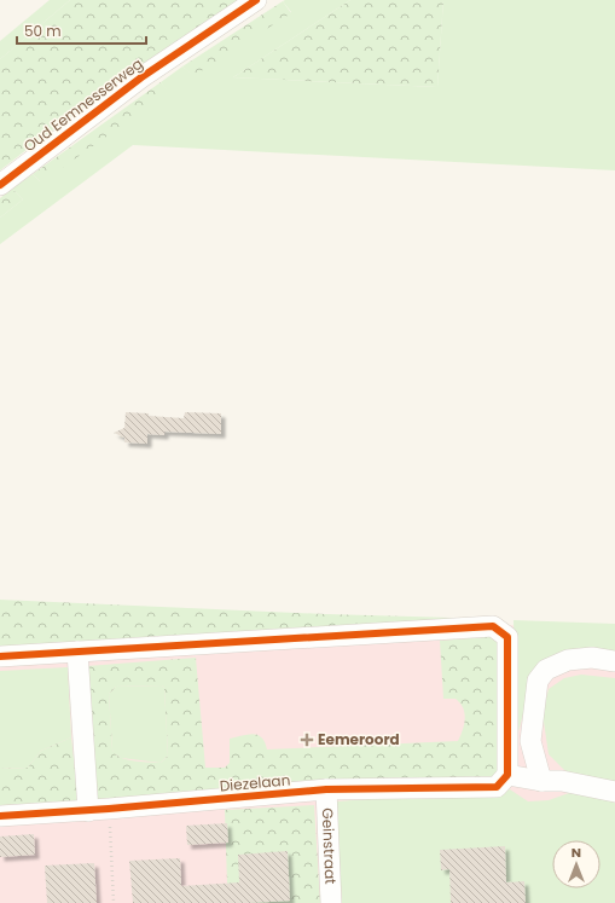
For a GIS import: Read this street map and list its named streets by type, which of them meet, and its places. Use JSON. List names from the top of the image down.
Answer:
{
  "streets": {
    "street": ["Oud Eemnesserweg", "Diezelaan", "Geinstraat"]
  },
  "crossings": [
    ["Diezelaan", "Geinstraat"]
  ],
  "places": {
    "health": ["Eemeroord"]
  },
  "scale_bar": "50 m",
  "north": "top"
}
